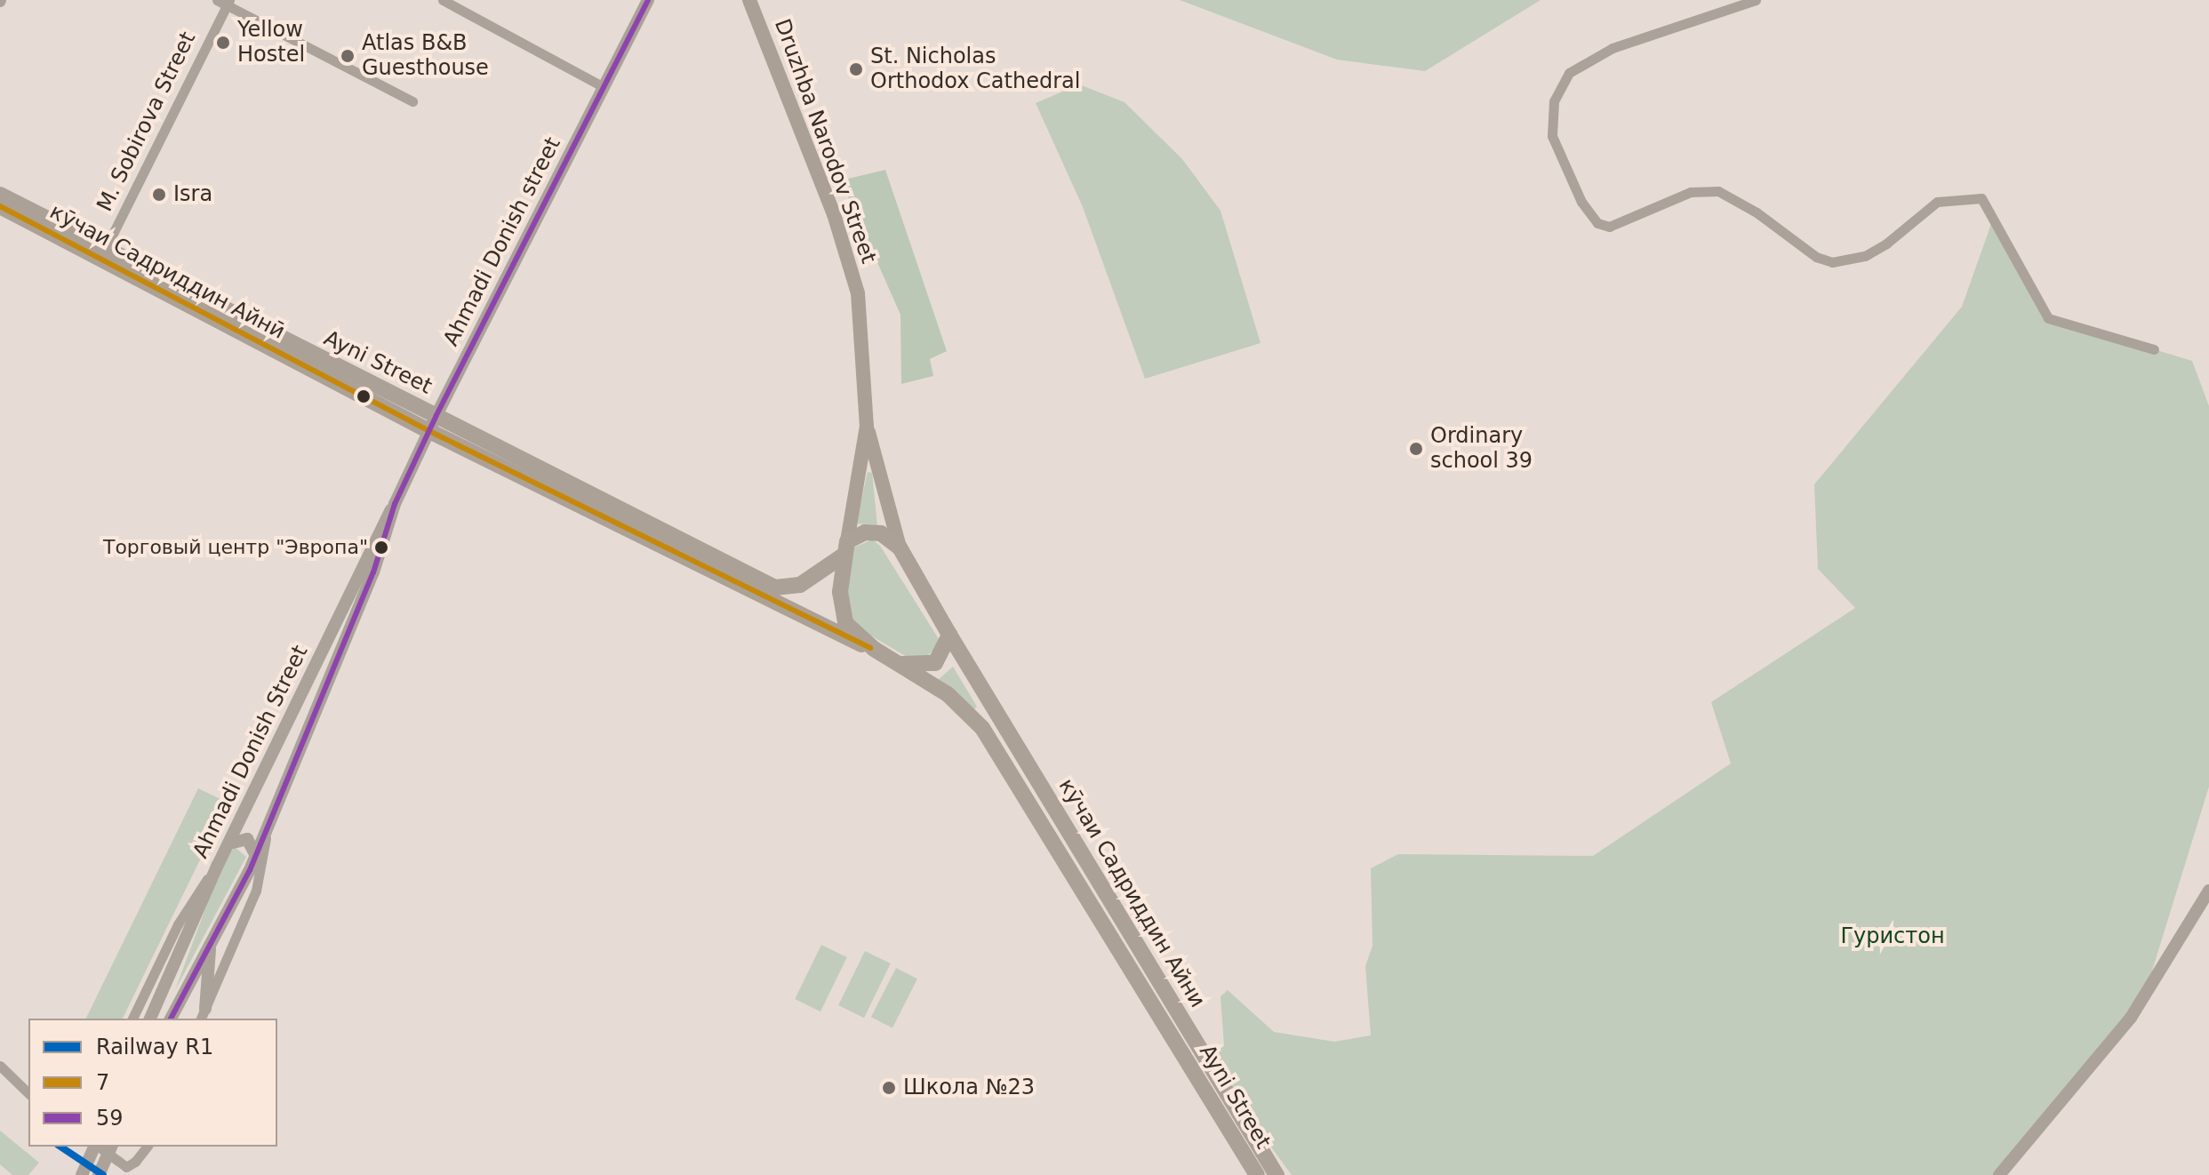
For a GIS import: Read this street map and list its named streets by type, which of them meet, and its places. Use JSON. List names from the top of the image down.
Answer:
{
  "streets": {
    "highway": ["кӯчаи Садриддин Айнӣ", "Ayni Street", "кӯчаи Садриддин Айни"],
    "main road": ["Druzhba Narodov Street"],
    "street": ["M. Sobirova Street", "Ahmadi Donish street", "Ahmadi Donish Street"]
  },
  "crossings": [
    ["M. Sobirova Street", "кӯчаи Садриддин Айнӣ"],
    ["M. Sobirova Street", "Ayni Street"],
    ["Ahmadi Donish street", "кӯчаи Садриддин Айнӣ"],
    ["Ahmadi Donish street", "Ayni Street"],
    ["Ahmadi Donish street", "Ahmadi Donish Street"],
    ["кӯчаи Садриддин Айнӣ", "Ayni Street"]
  ],
  "parks": ["Гуристон"],
  "places": [
    "Yellow Hostel",
    "Atlas B&B Guesthouse",
    "St. Nicholas Orthodox Cathedral",
    "Isra",
    "Ordinary school 39",
    "Торговый центр \"Эвропа\"",
    "Школа №23"
  ],
  "lines": ["transit line 59", "transit line 7", "rail line R1"],
  "legend": ["Railway R1", "7", "59"]
}
